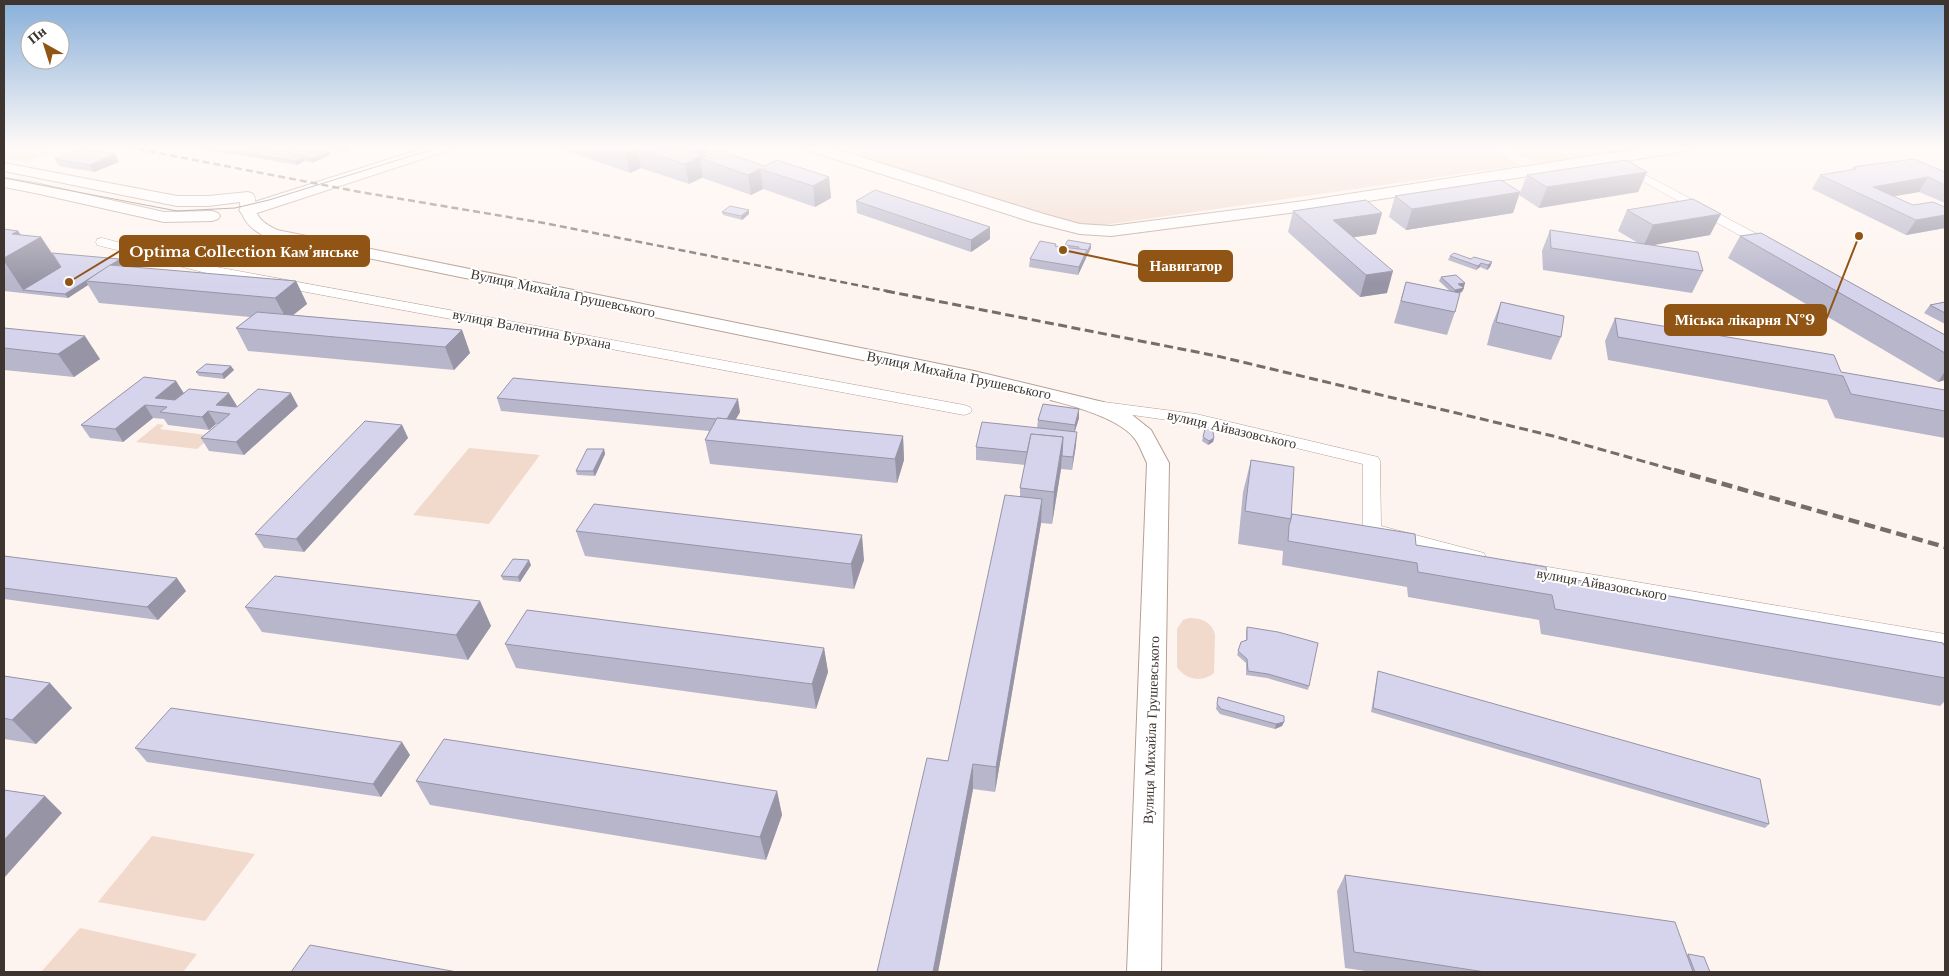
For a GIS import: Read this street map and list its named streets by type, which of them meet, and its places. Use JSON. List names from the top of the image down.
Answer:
{
  "streets": {
    "street": ["Вулиця Михайла Грушевського", "вулиця Валентина Бурхана", "вулиця Айвазовського"]
  },
  "crossings": [
    ["Вулиця Михайла Грушевського", "вулиця Айвазовського"]
  ],
  "places": ["Міська лікарня №9", "Навигатор", "Optima Collection Кам’янське"],
  "north": "top left"
}
